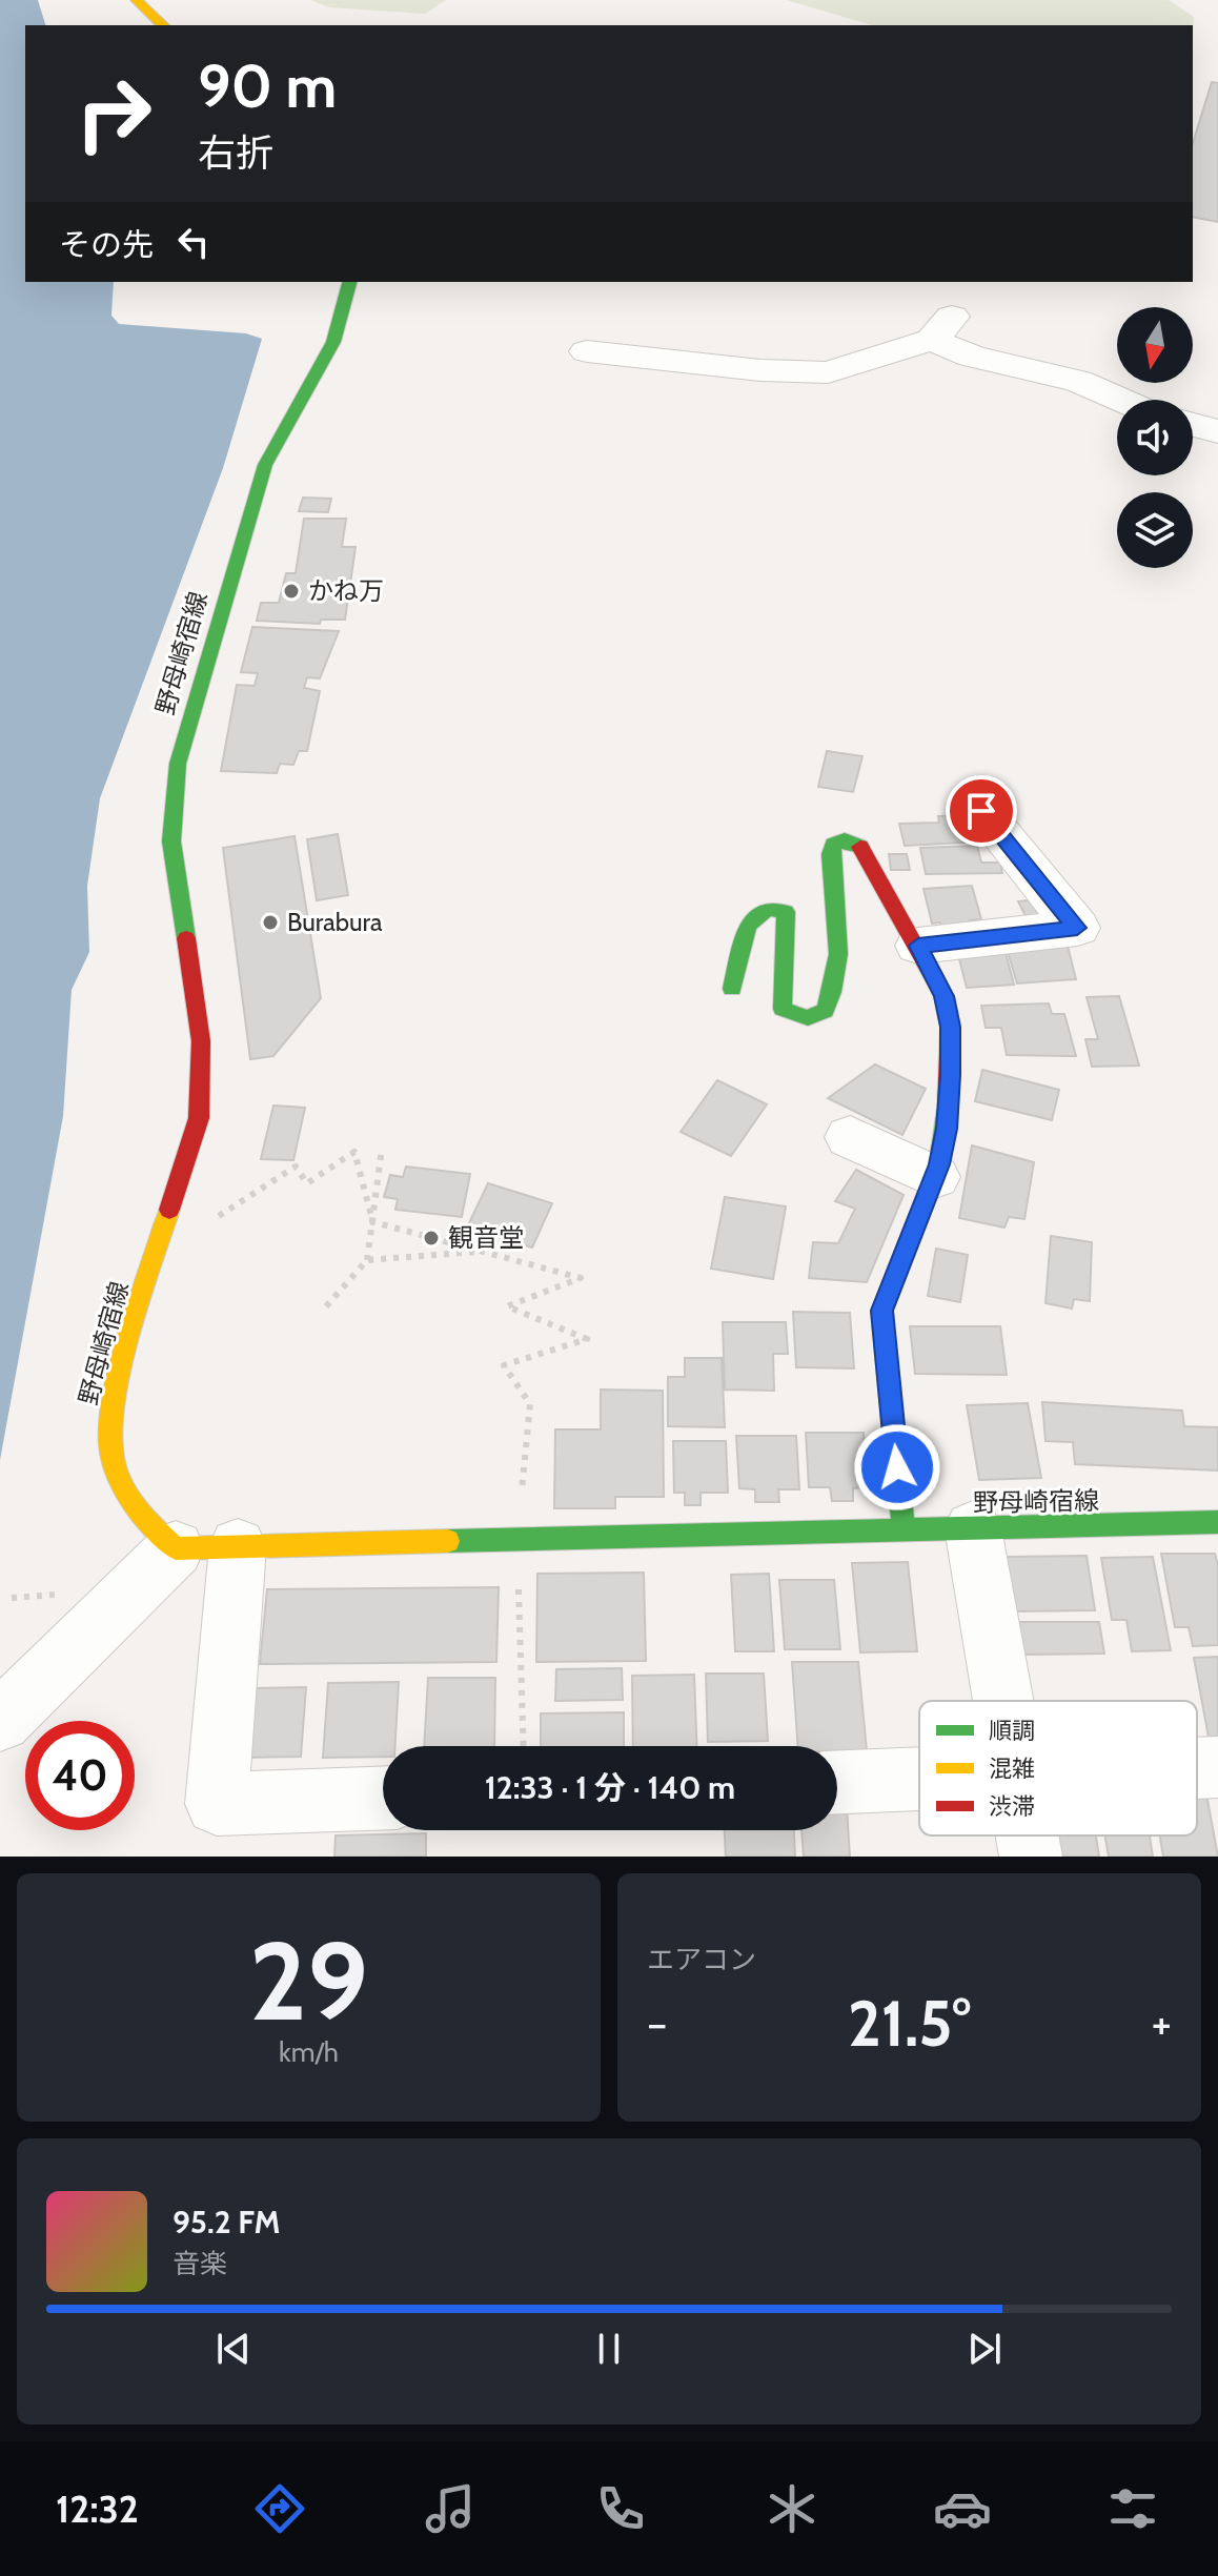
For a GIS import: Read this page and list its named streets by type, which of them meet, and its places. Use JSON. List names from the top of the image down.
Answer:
{
  "streets": {
    "main road": ["野母崎宿線"]
  },
  "places": ["かね万", "Burabura", "観音堂"],
  "legend": ["順調", "混雑", "渋滞"],
  "north": "bottom",
  "page": {
    "turn": ["90 m", "右折"],
    "then": "その先",
    "limit": "40",
    "trip": "12:33 · 1 分 · 140 m",
    "tile": [
      ["29", "km/h"],
      "エアコン"
    ],
    "heat": ["−", "21.5°", "+"],
    "song": ["95.2 FM", "音楽"],
    "tabs": "12:32"
  }
}
